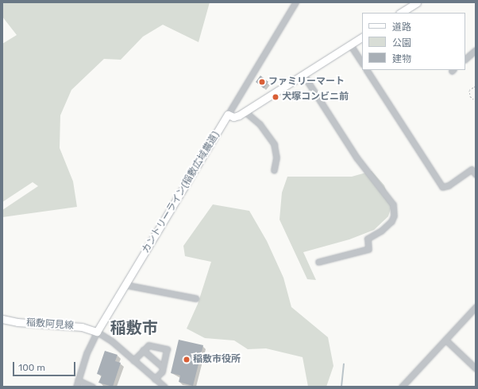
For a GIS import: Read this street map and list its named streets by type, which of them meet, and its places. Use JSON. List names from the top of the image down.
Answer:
{
  "streets": {
    "main road": ["カントリーライン(稲敷広域農道)", "稲敷阿見線"]
  },
  "crossings": [
    ["カントリーライン(稲敷広域農道)", "稲敷阿見線"]
  ],
  "districts": ["稲敷市"],
  "places": ["ファミリーマート", "犬塚コンビニ前", "稲敷市役所"],
  "legend": ["道路", "公園", "建物"],
  "scale_bar": "100 m"
}
